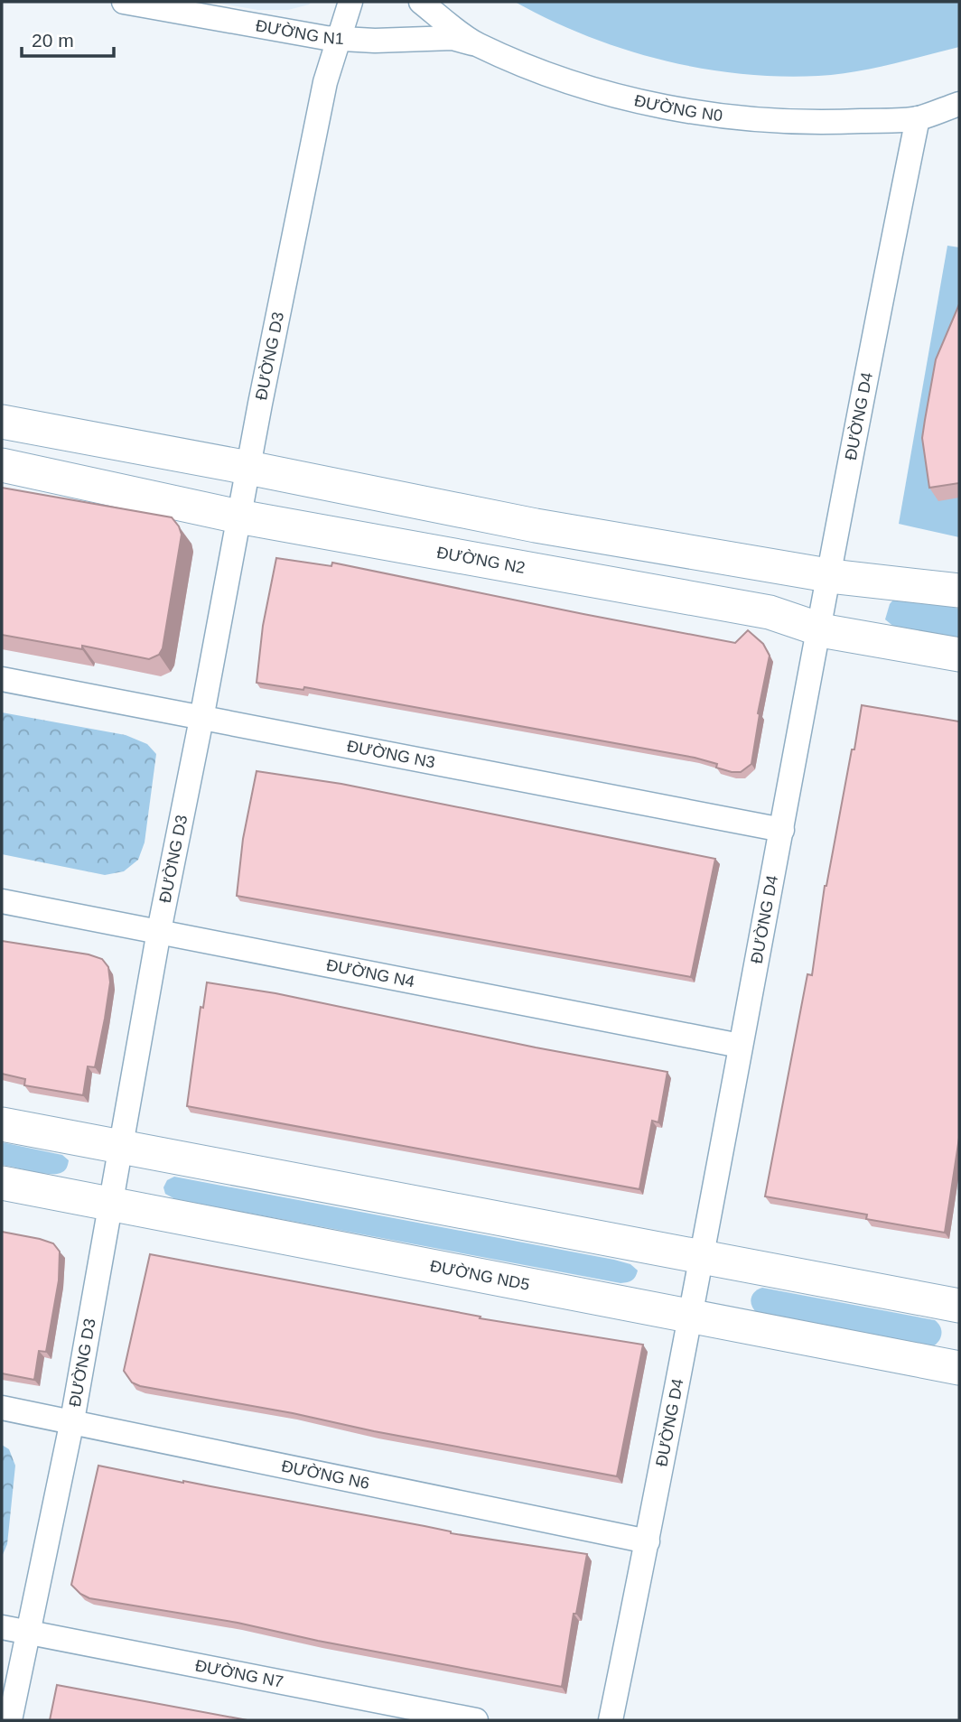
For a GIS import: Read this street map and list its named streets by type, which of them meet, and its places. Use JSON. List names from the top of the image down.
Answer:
{
  "streets": {
    "street": [
      "ĐƯỜNG N1",
      "ĐƯỜNG N0",
      "ĐƯỜNG D3",
      "ĐƯỜNG D4",
      "ĐƯỜNG N2",
      "ĐƯỜNG N3",
      "ĐƯỜNG N4",
      "ĐƯỜNG ND5",
      "ĐƯỜNG N6",
      "ĐƯỜNG N7"
    ]
  },
  "crossings": [
    ["ĐƯỜNG N1", "ĐƯỜNG N0"],
    ["ĐƯỜNG N1", "ĐƯỜNG D3"],
    ["ĐƯỜNG N0", "ĐƯỜNG D4"],
    ["ĐƯỜNG D3", "ĐƯỜNG N2"],
    ["ĐƯỜNG D3", "ĐƯỜNG N3"],
    ["ĐƯỜNG D3", "ĐƯỜNG N4"],
    ["ĐƯỜNG D3", "ĐƯỜNG ND5"],
    ["ĐƯỜNG D3", "ĐƯỜNG N6"],
    ["ĐƯỜNG D3", "ĐƯỜNG N7"],
    ["ĐƯỜNG D4", "ĐƯỜNG N2"],
    ["ĐƯỜNG D4", "ĐƯỜNG N3"],
    ["ĐƯỜNG D4", "ĐƯỜNG N4"],
    ["ĐƯỜNG D4", "ĐƯỜNG ND5"],
    ["ĐƯỜNG D4", "ĐƯỜNG N6"]
  ],
  "scale_bar": "20 m"
}
